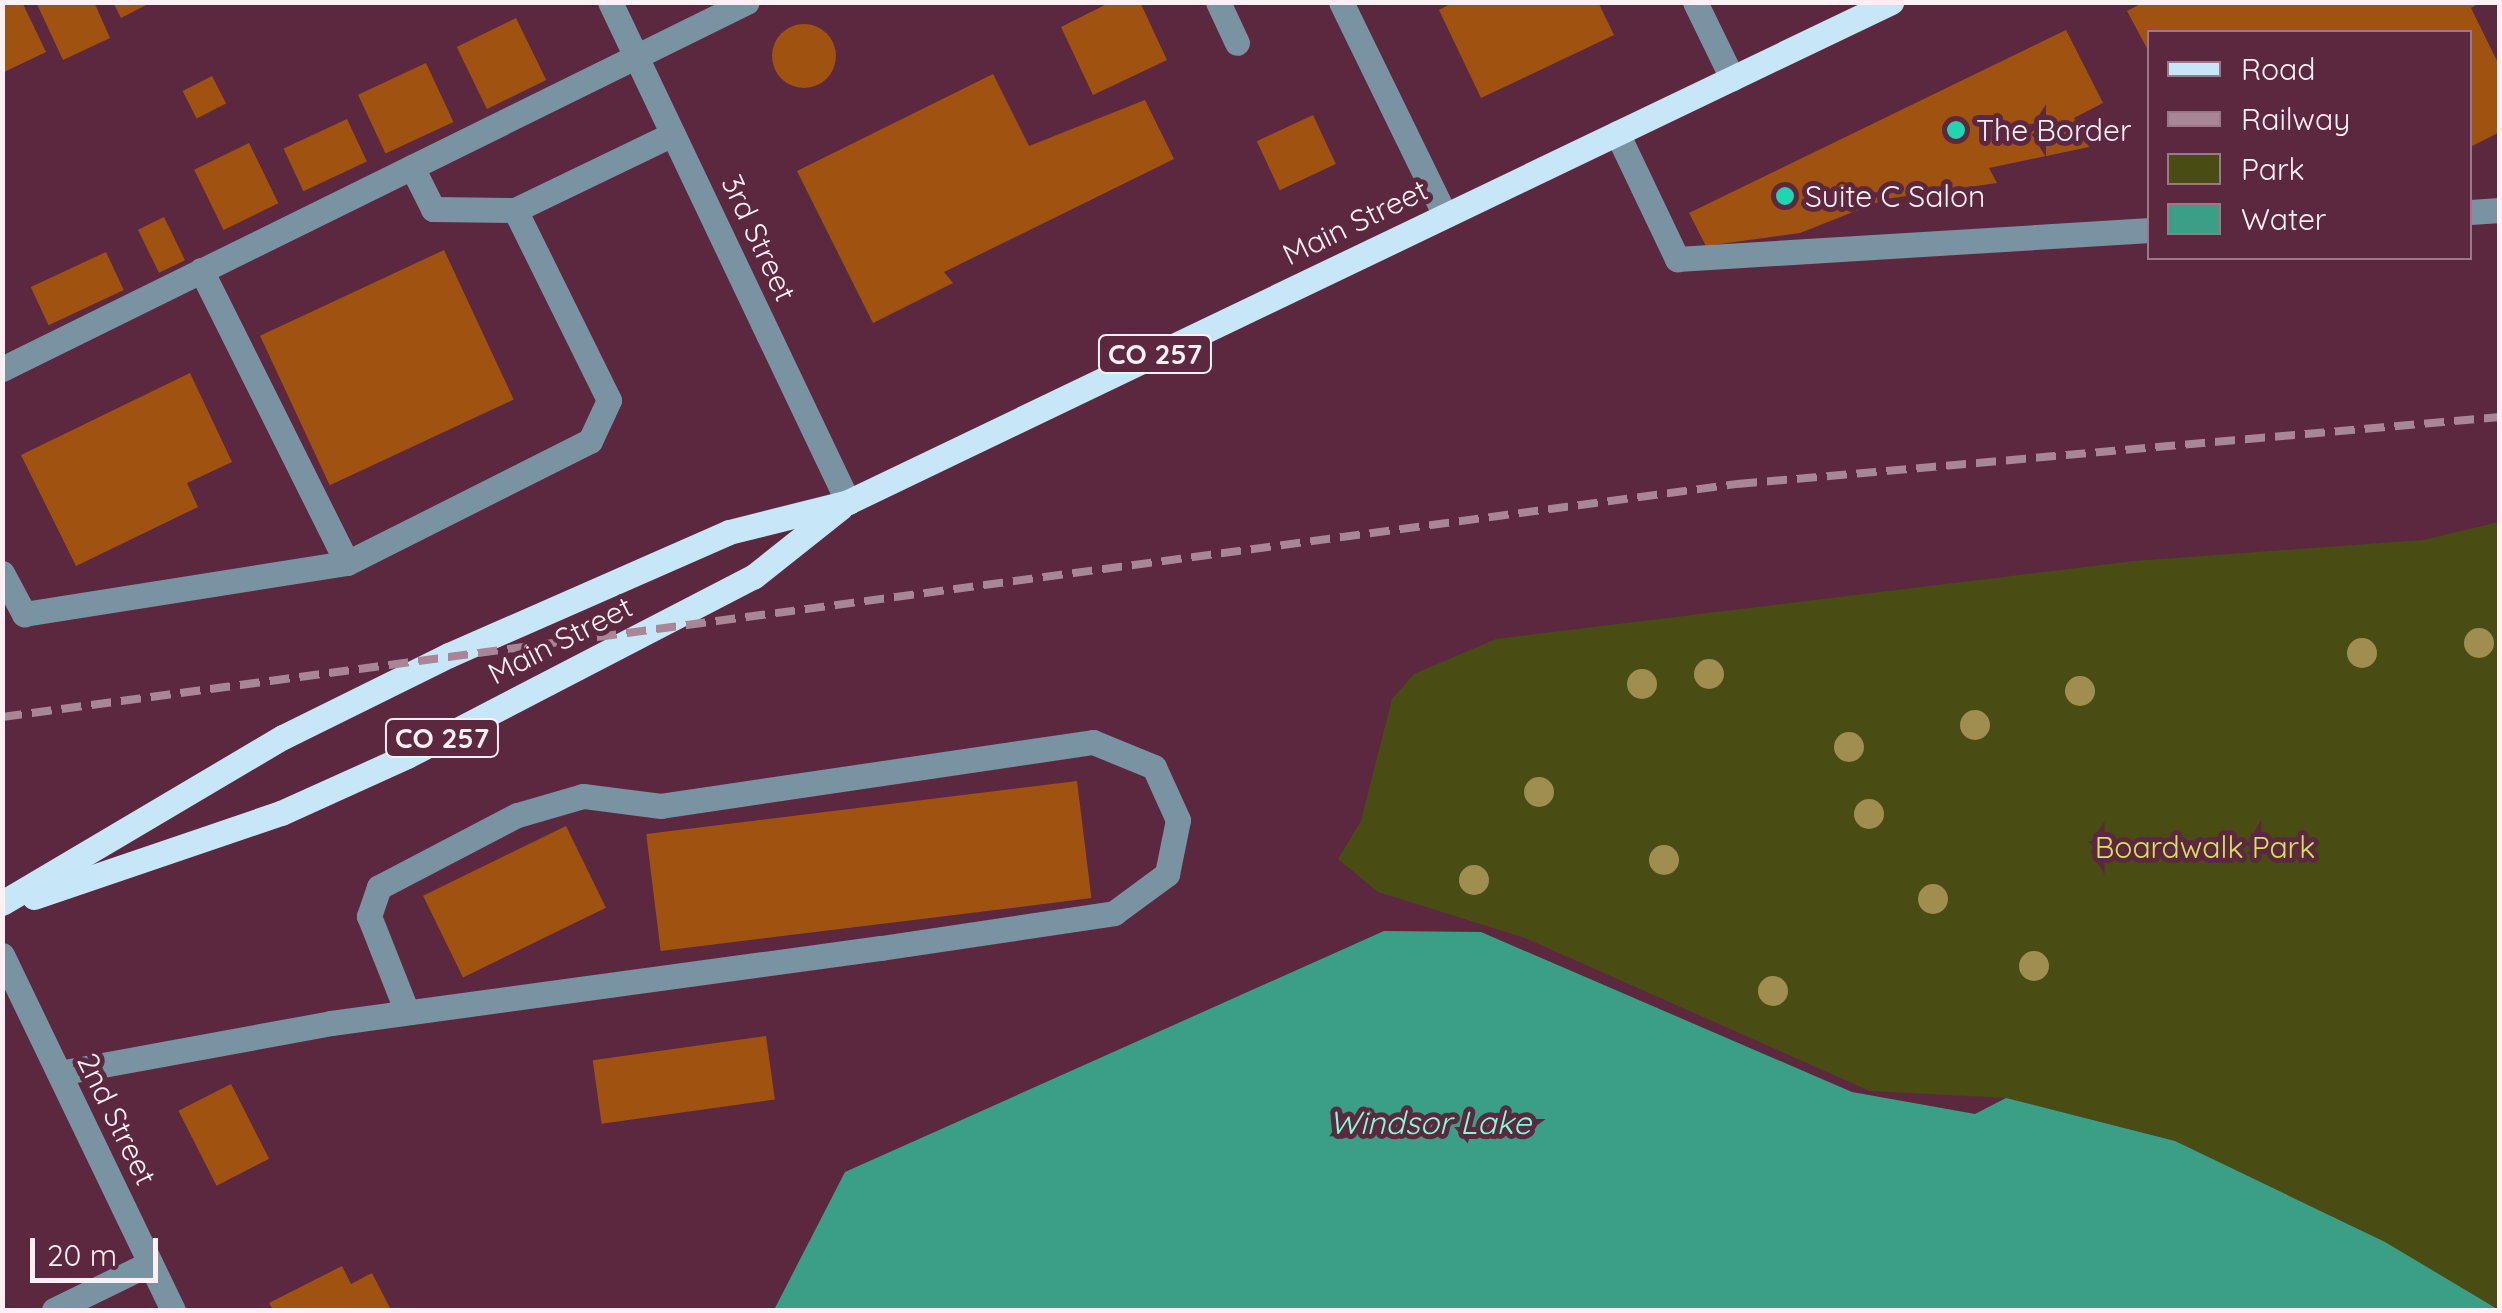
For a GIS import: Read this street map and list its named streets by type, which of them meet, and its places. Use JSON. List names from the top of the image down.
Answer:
{
  "streets": {
    "main road": ["Main Street", "CO 257"],
    "street": ["3rd Street", "2nd Street"]
  },
  "crossings": [
    ["Main Street", "3rd Street"]
  ],
  "water": ["Windsor Lake"],
  "parks": ["Boardwalk Park"],
  "places": ["The Border", "Suite C Salon"],
  "legend": [
    "Road",
    "Railway",
    "Park",
    "Water"
  ],
  "scale_bar": "20 m"
}
